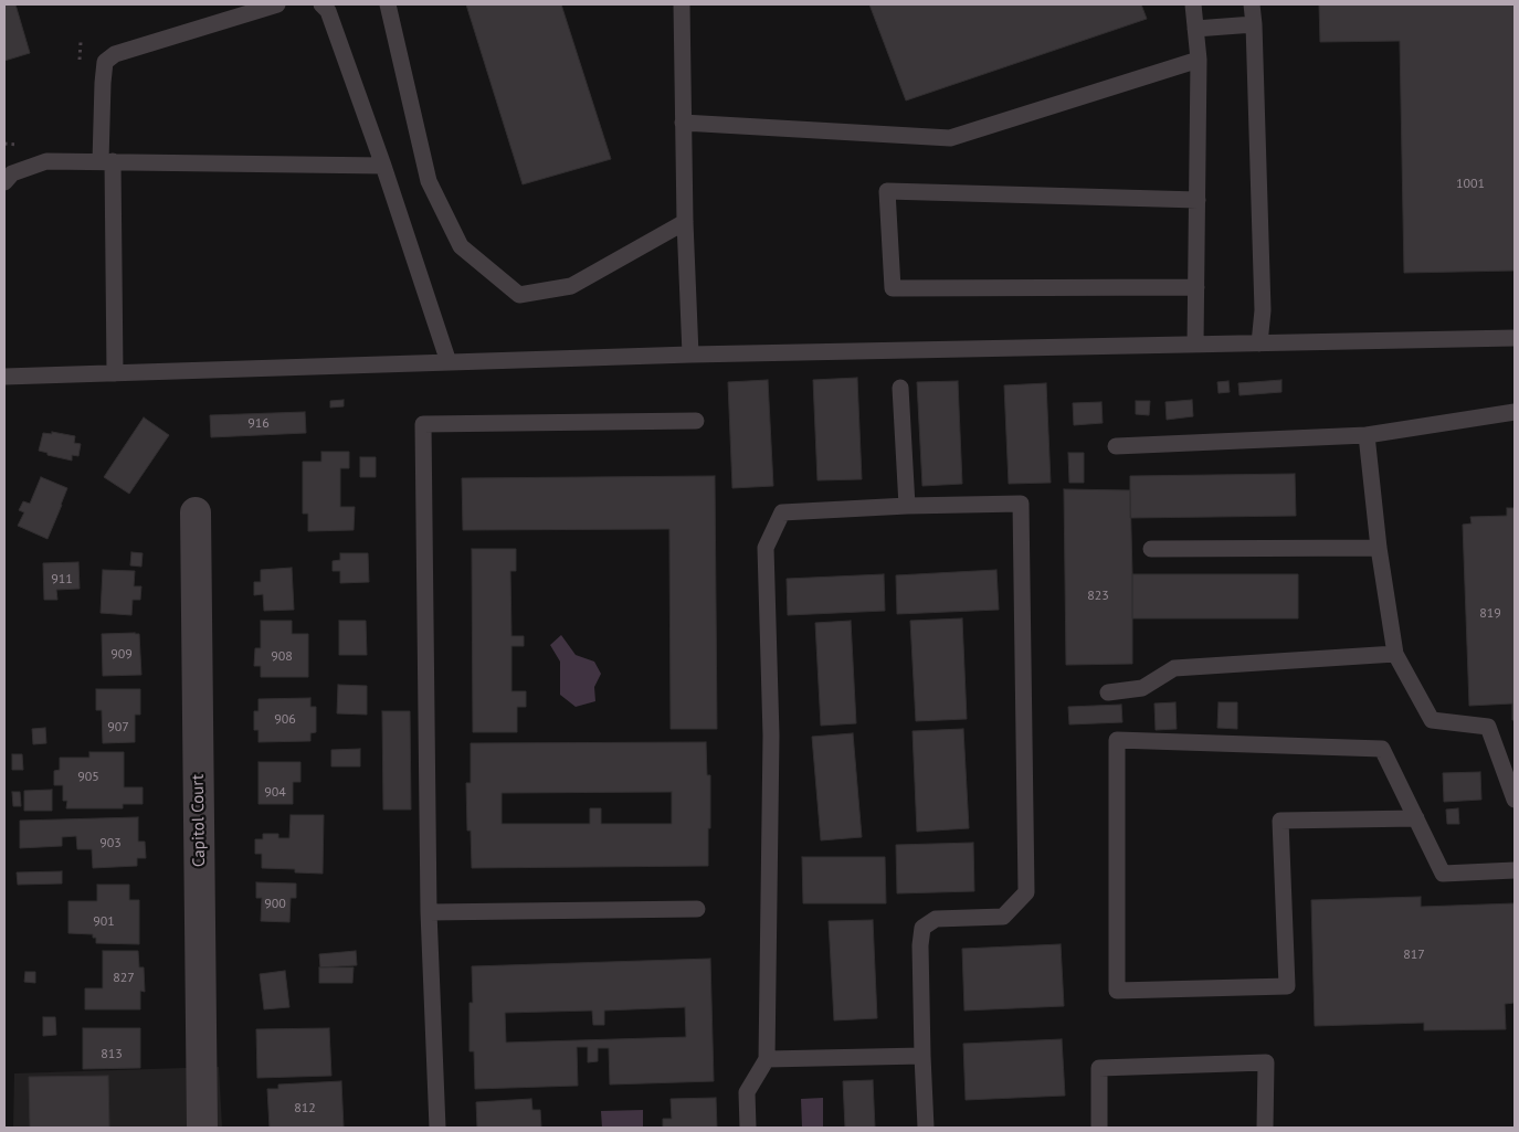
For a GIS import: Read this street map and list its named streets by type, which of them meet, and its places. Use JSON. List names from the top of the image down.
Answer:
{
  "streets": {
    "street": ["Capitol Court"]
  },
  "house_numbers": [
    "1001",
    "916",
    "911",
    "823",
    "819",
    "909",
    "908",
    "906",
    "907",
    "905",
    "904",
    "903",
    "900",
    "901",
    "817",
    "827",
    "813",
    "812"
  ]
}
